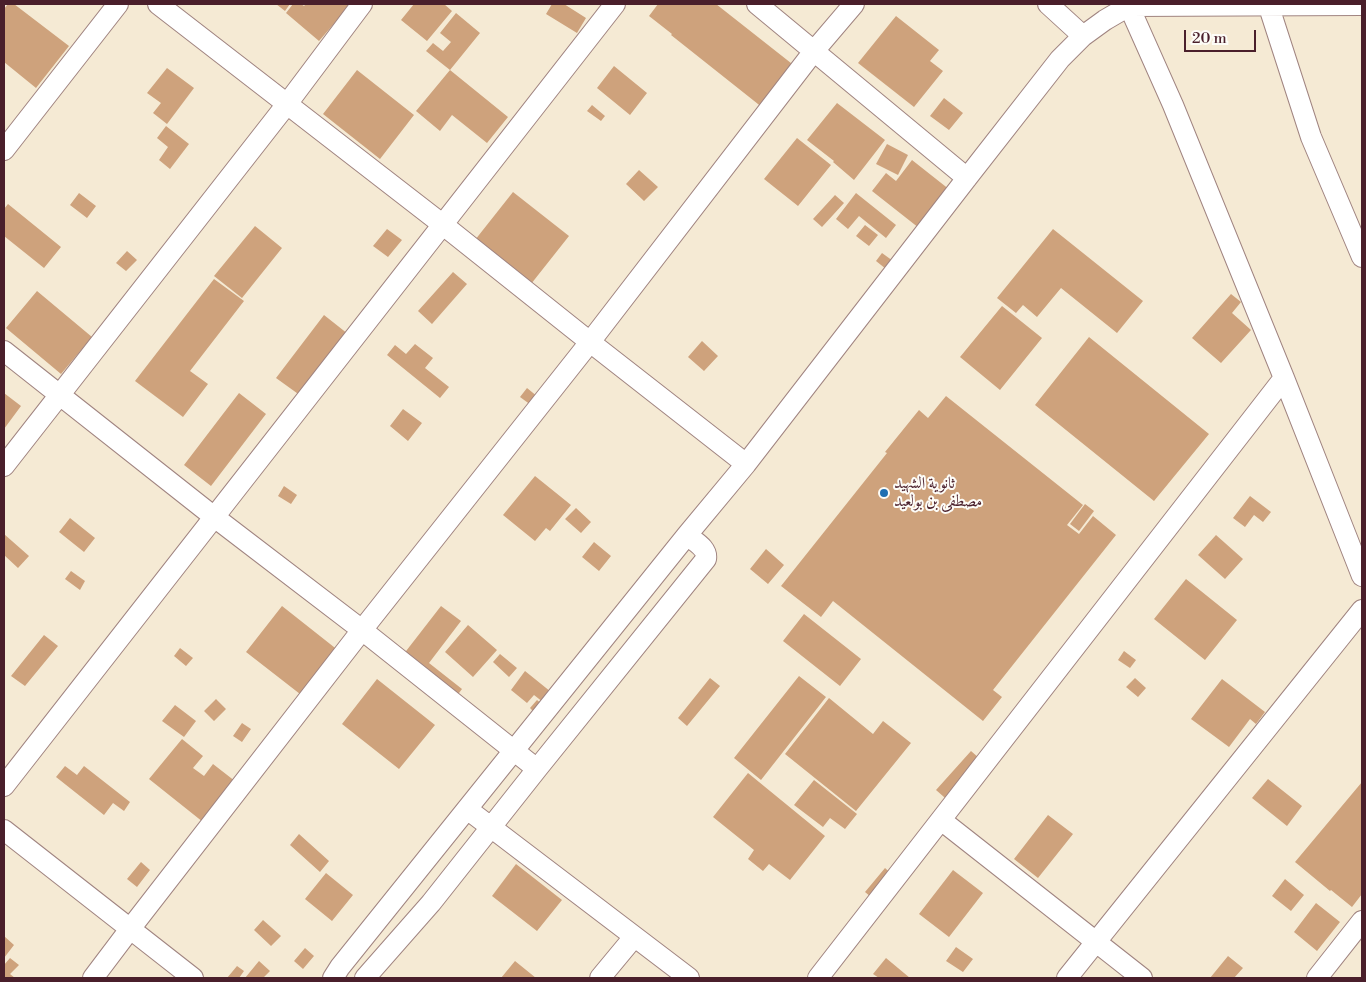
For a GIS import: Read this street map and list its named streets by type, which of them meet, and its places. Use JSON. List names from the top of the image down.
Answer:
{
  "places": ["ثانوية الشهيد مصطفى بن بولعيد"],
  "scale_bar": "20 m"
}
